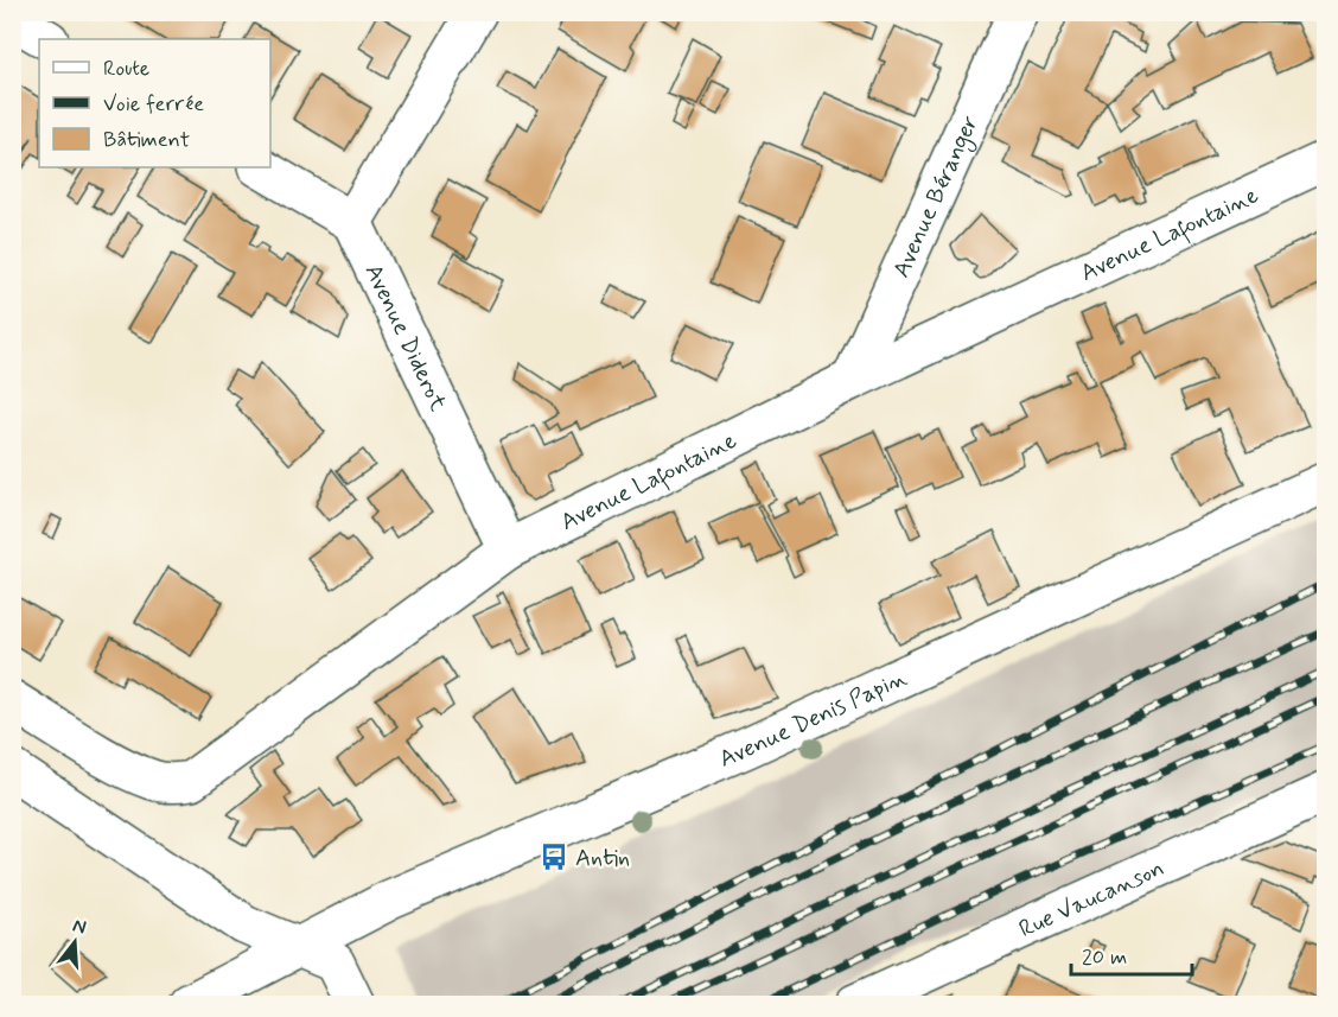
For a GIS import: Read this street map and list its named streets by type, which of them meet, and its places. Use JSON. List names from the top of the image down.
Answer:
{
  "streets": {
    "street": [
      "Avenue Béranger",
      "Avenue Lafontaine",
      "Avenue Diderot",
      "Avenue Denis Papin",
      "Rue Vaucanson"
    ]
  },
  "crossings": [
    ["Avenue Béranger", "Avenue Lafontaine"],
    ["Avenue Lafontaine", "Avenue Diderot"]
  ],
  "places": {
    "bus stop": ["Antin"]
  },
  "legend": ["Route", "Voie ferrée", "Bâtiment"],
  "scale_bar": "20 m",
  "north": "top"
}
